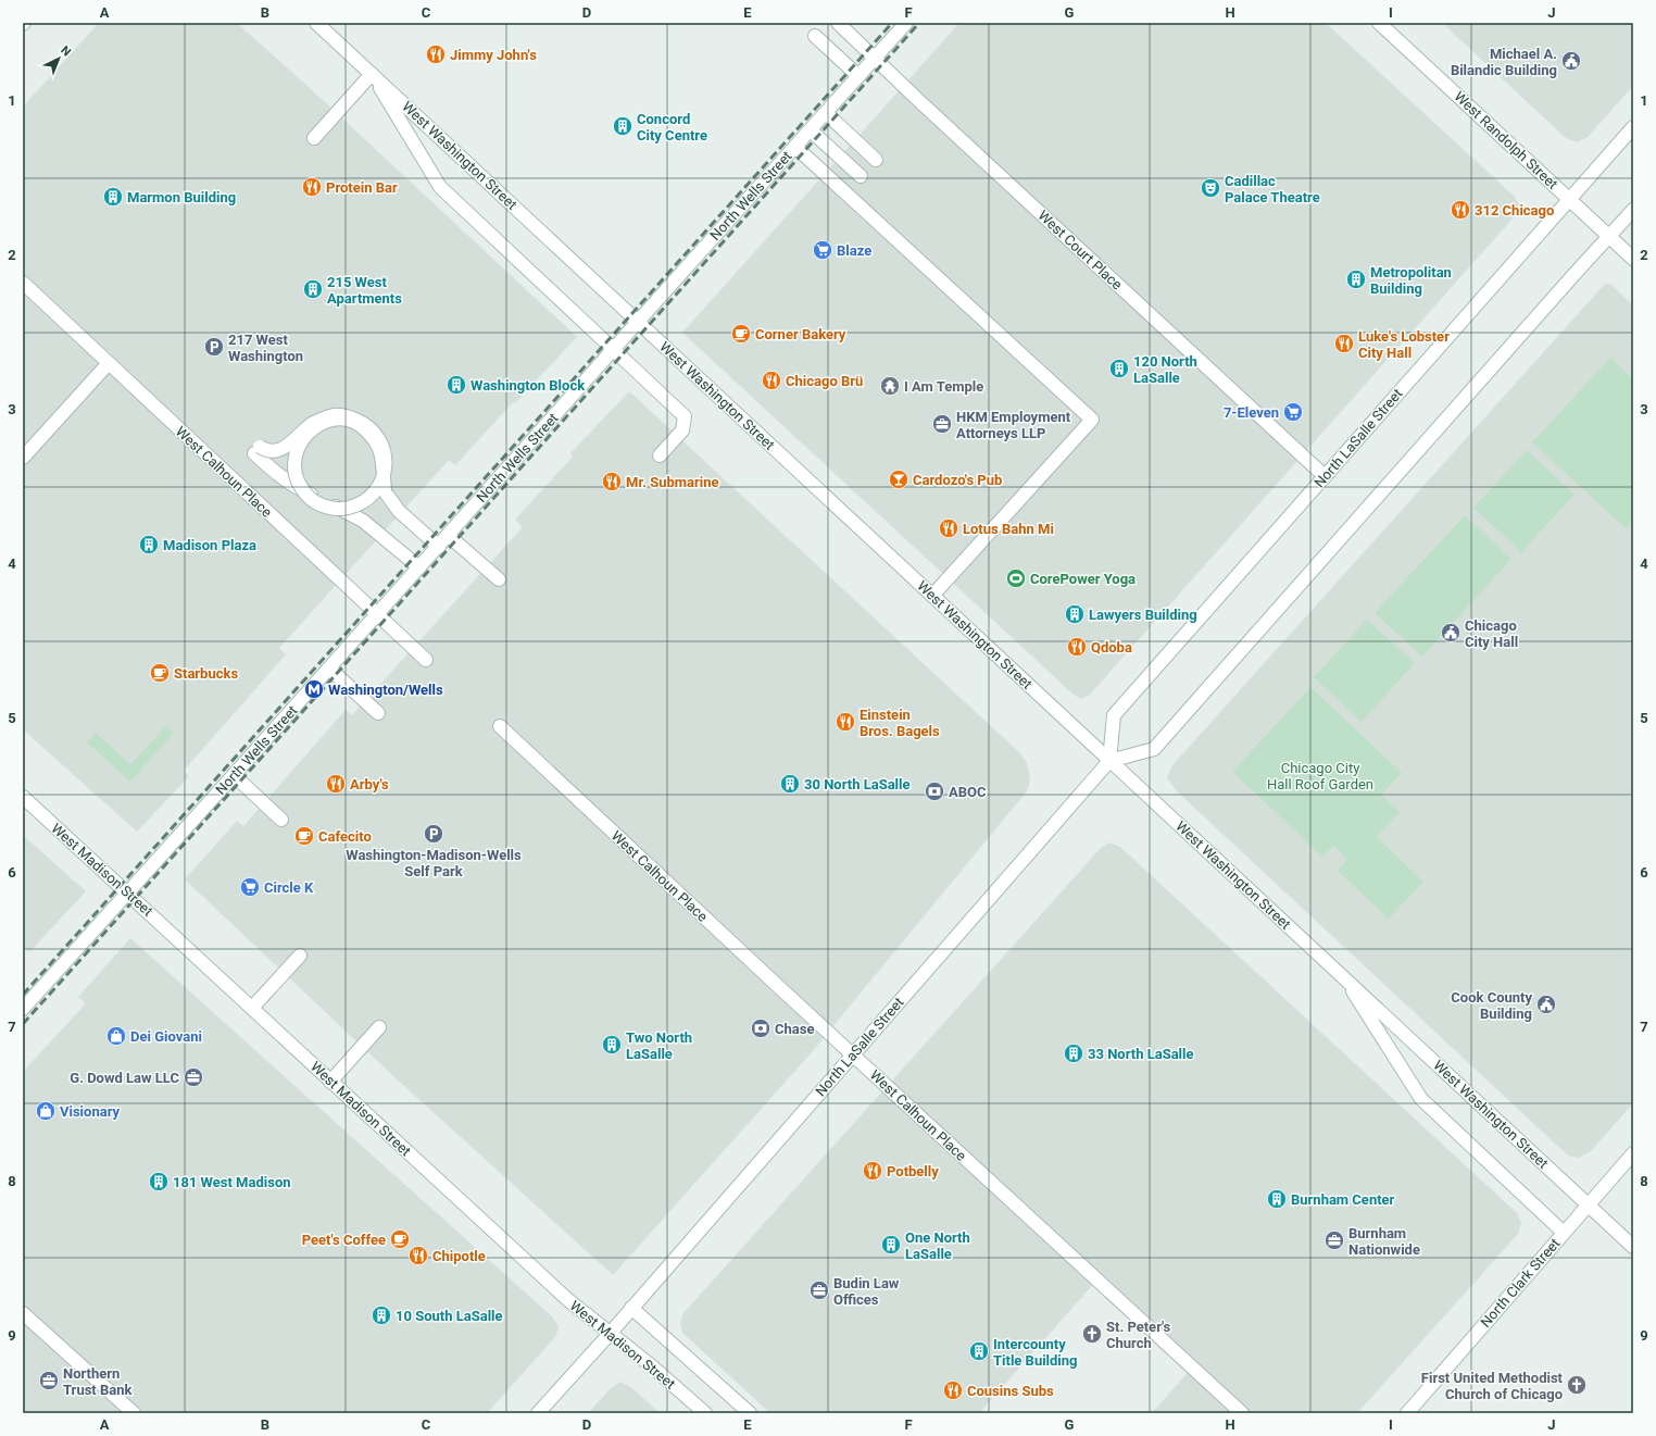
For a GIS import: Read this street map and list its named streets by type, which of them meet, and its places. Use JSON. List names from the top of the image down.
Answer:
{
  "streets": {
    "main road": [
      "West Randolph Street",
      "West Washington Street",
      "North Wells Street",
      "West Court Place",
      "North LaSalle Street",
      "West Calhoun Place",
      "West Madison Street",
      "North Clark Street"
    ]
  },
  "crossings": [
    ["West Randolph Street", "North LaSalle Street"],
    ["West Washington Street", "North Wells Street"],
    ["West Washington Street", "North LaSalle Street"],
    ["West Washington Street", "North Clark Street"],
    ["North Wells Street", "West Court Place"],
    ["North Wells Street", "West Calhoun Place"],
    ["North Wells Street", "West Madison Street"],
    ["West Court Place", "North LaSalle Street"],
    ["North LaSalle Street", "West Calhoun Place"],
    ["North LaSalle Street", "West Madison Street"]
  ],
  "parks": ["Chicago City Hall Roof Garden"],
  "places": {
    "restaurant": [
      "Jimmy John's",
      "Protein Bar",
      "312 Chicago",
      "Luke's Lobster City Hall",
      "Chicago Brü",
      "Mr. Submarine",
      "Lotus Bahn Mi",
      "Qdoba",
      "Einstein Bros. Bagels",
      "Arby's",
      "Potbelly",
      "Chipotle",
      "Cousins Subs"
    ],
    "public building": ["Michael A. Bilandic Building", "Chicago City Hall", "Cook County Building"],
    "building": [
      "Concord City Centre",
      "Marmon Building",
      "Metropolitan Building",
      "215 West Apartments",
      "120 North LaSalle",
      "Washington Block",
      "Madison Plaza",
      "Lawyers Building",
      "30 North LaSalle",
      "Two North LaSalle",
      "33 North LaSalle",
      "181 West Madison",
      "Burnham Center",
      "One North LaSalle",
      "10 South LaSalle",
      "Intercounty Title Building"
    ],
    "theatre": ["Cadillac Palace Theatre"],
    "supermarket": ["Blaze", "7-Eleven", "Circle K"],
    "cafe": [
      "Corner Bakery",
      "Starbucks",
      "Cafecito",
      "Peet's Coffee"
    ],
    "parking": ["217 West Washington", "Washington-Madison-Wells Self Park"],
    "temple": ["I Am Temple"],
    "office": [
      "HKM Employment Attorneys LLP",
      "G. Dowd Law LLC",
      "Burnham Nationwide",
      "Budin Law Offices",
      "Northern Trust Bank"
    ],
    "bar": ["Cardozo's Pub"],
    "sports": ["CorePower Yoga"],
    "metro station": ["Washington/Wells"],
    "bank": ["ABOC", "Chase"],
    "shop": ["Dei Giovani", "Visionary"],
    "church": ["St. Peter's Church", "First United Methodist Church of Chicago"]
  },
  "north": "top right",
  "grid": {
    "columns": [
      "A",
      "B",
      "C",
      "D",
      "E",
      "F",
      "G",
      "H",
      "I",
      "J"
    ],
    "rows": [
      "1",
      "2",
      "3",
      "4",
      "5",
      "6",
      "7",
      "8",
      "9"
    ]
  }
}
